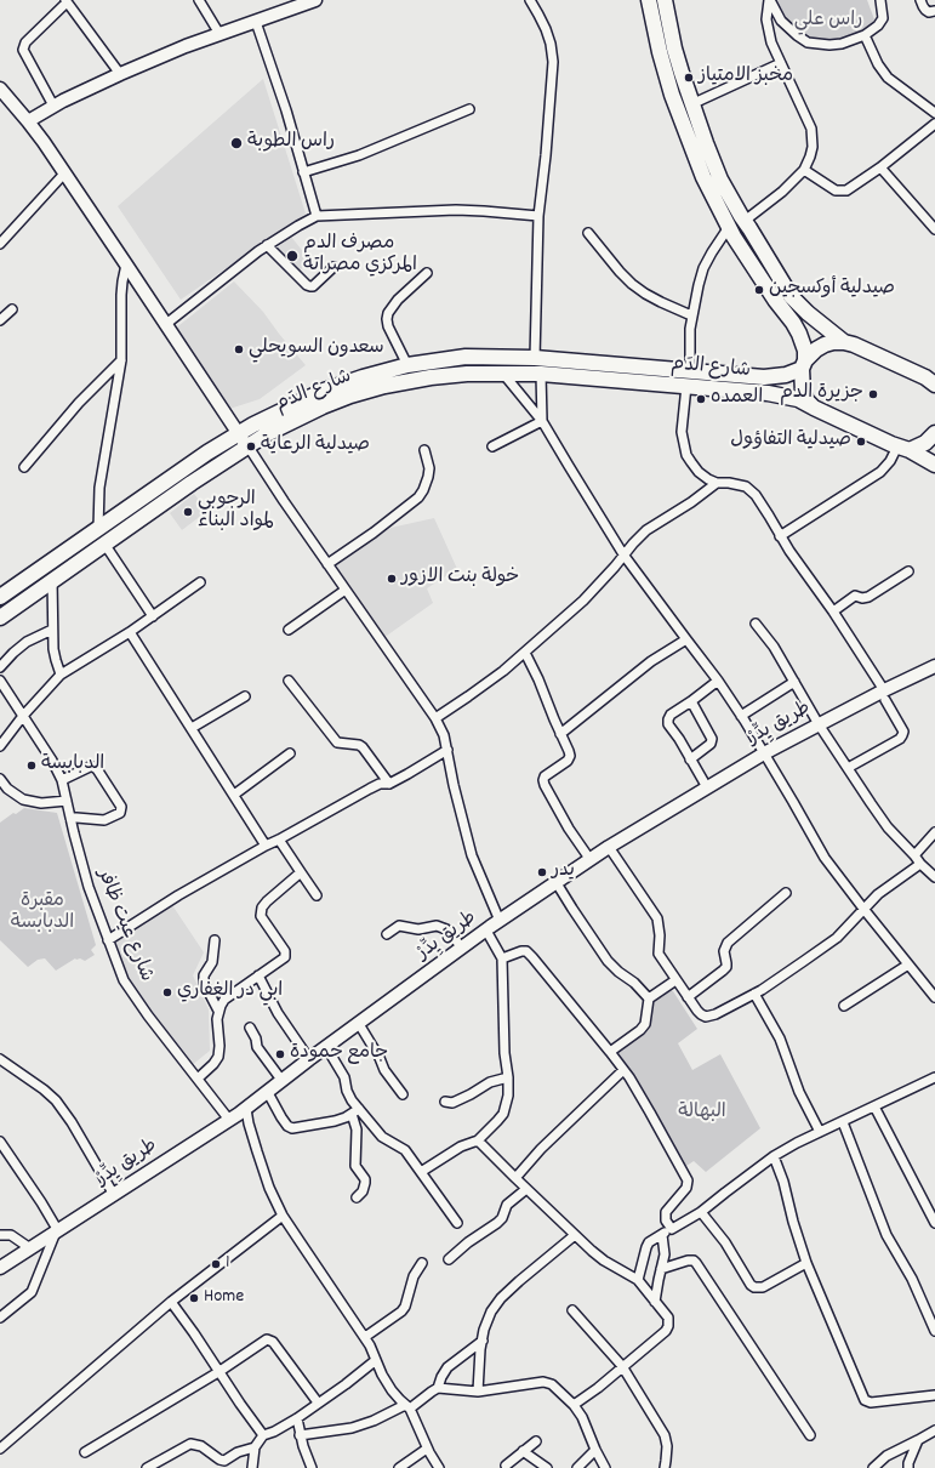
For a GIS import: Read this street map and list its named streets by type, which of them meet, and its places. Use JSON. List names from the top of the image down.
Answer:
{
  "streets": {
    "main road": ["شارع الدَم"],
    "street": ["طريق يِدِّرْ", "شارع عيت ظافر"]
  },
  "crossings": [
    ["طريق يِدِّرْ", "شارع عيت ظافر"]
  ],
  "parks": ["راس علي", "مقبرة الدبابسة", "البهالة"],
  "places": [
    "مخبز اﻻمتياز",
    "راس الطوبة",
    "مصرف الدم المركزي مصراتة",
    "صيدلية أوكسجين",
    "سعدون السويحلي",
    "جزيرة الدم",
    "العمده",
    "صيدلية التفاؤول",
    "صيدلية الرعاية",
    "الرجوبي لمواد البناء",
    "خولة بنت الازور",
    "الدبابسة",
    "يدر",
    "ابي در الغفاري",
    "جامع حمودة",
    "1",
    "Home"
  ]
}
